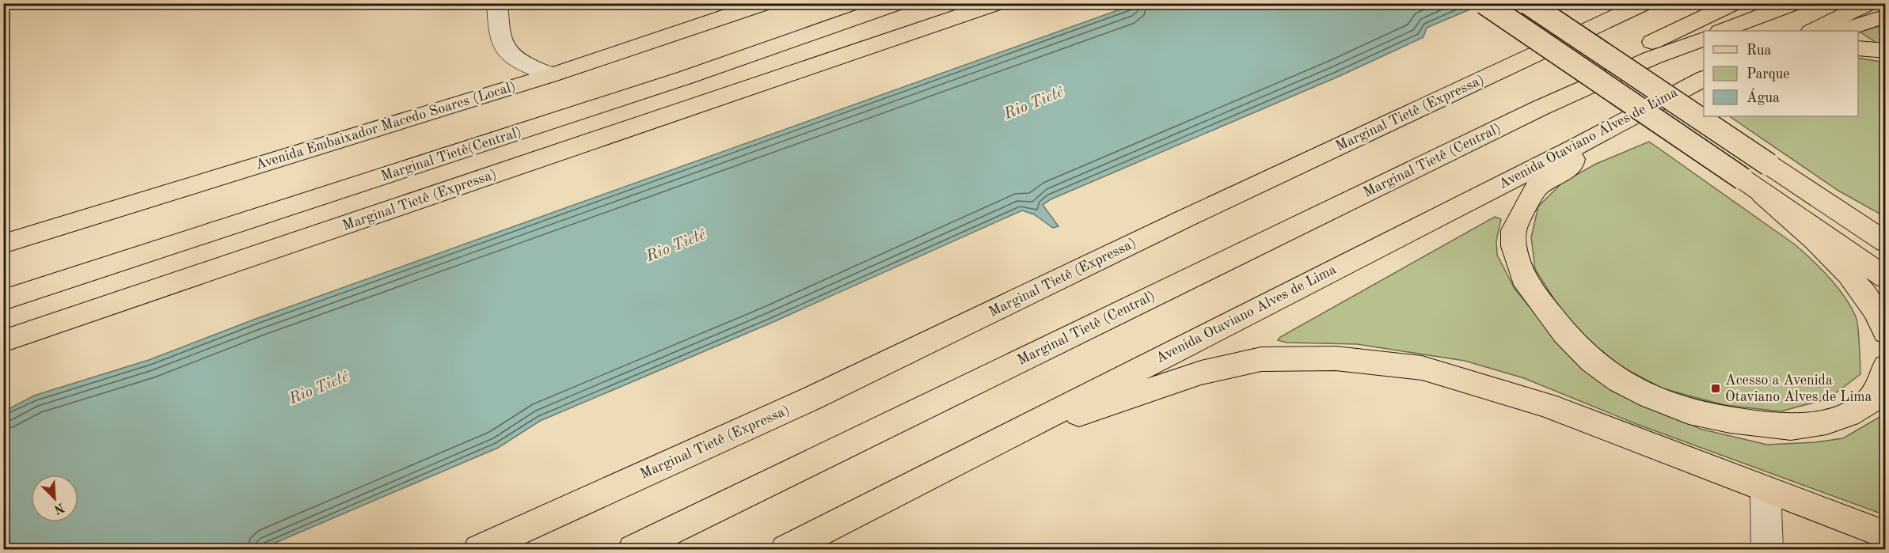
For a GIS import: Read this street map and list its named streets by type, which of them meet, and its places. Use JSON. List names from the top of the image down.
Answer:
{
  "streets": {
    "main road": [
      "Marginal Tietê (Expressa)",
      "Avenida Embaixador Macedo Soares (Local)",
      "Avenida Otaviano Alves de Lima",
      "Marginal Tietê(Central)",
      "Marginal Tietê (Central)"
    ]
  },
  "water": ["Rio Tietê"],
  "places": {
    "transit": ["Acesso a Avenida Otaviano Alves de Lima"]
  },
  "legend": ["Rua", "Parque", "Água"],
  "north": "bottom right"
}
